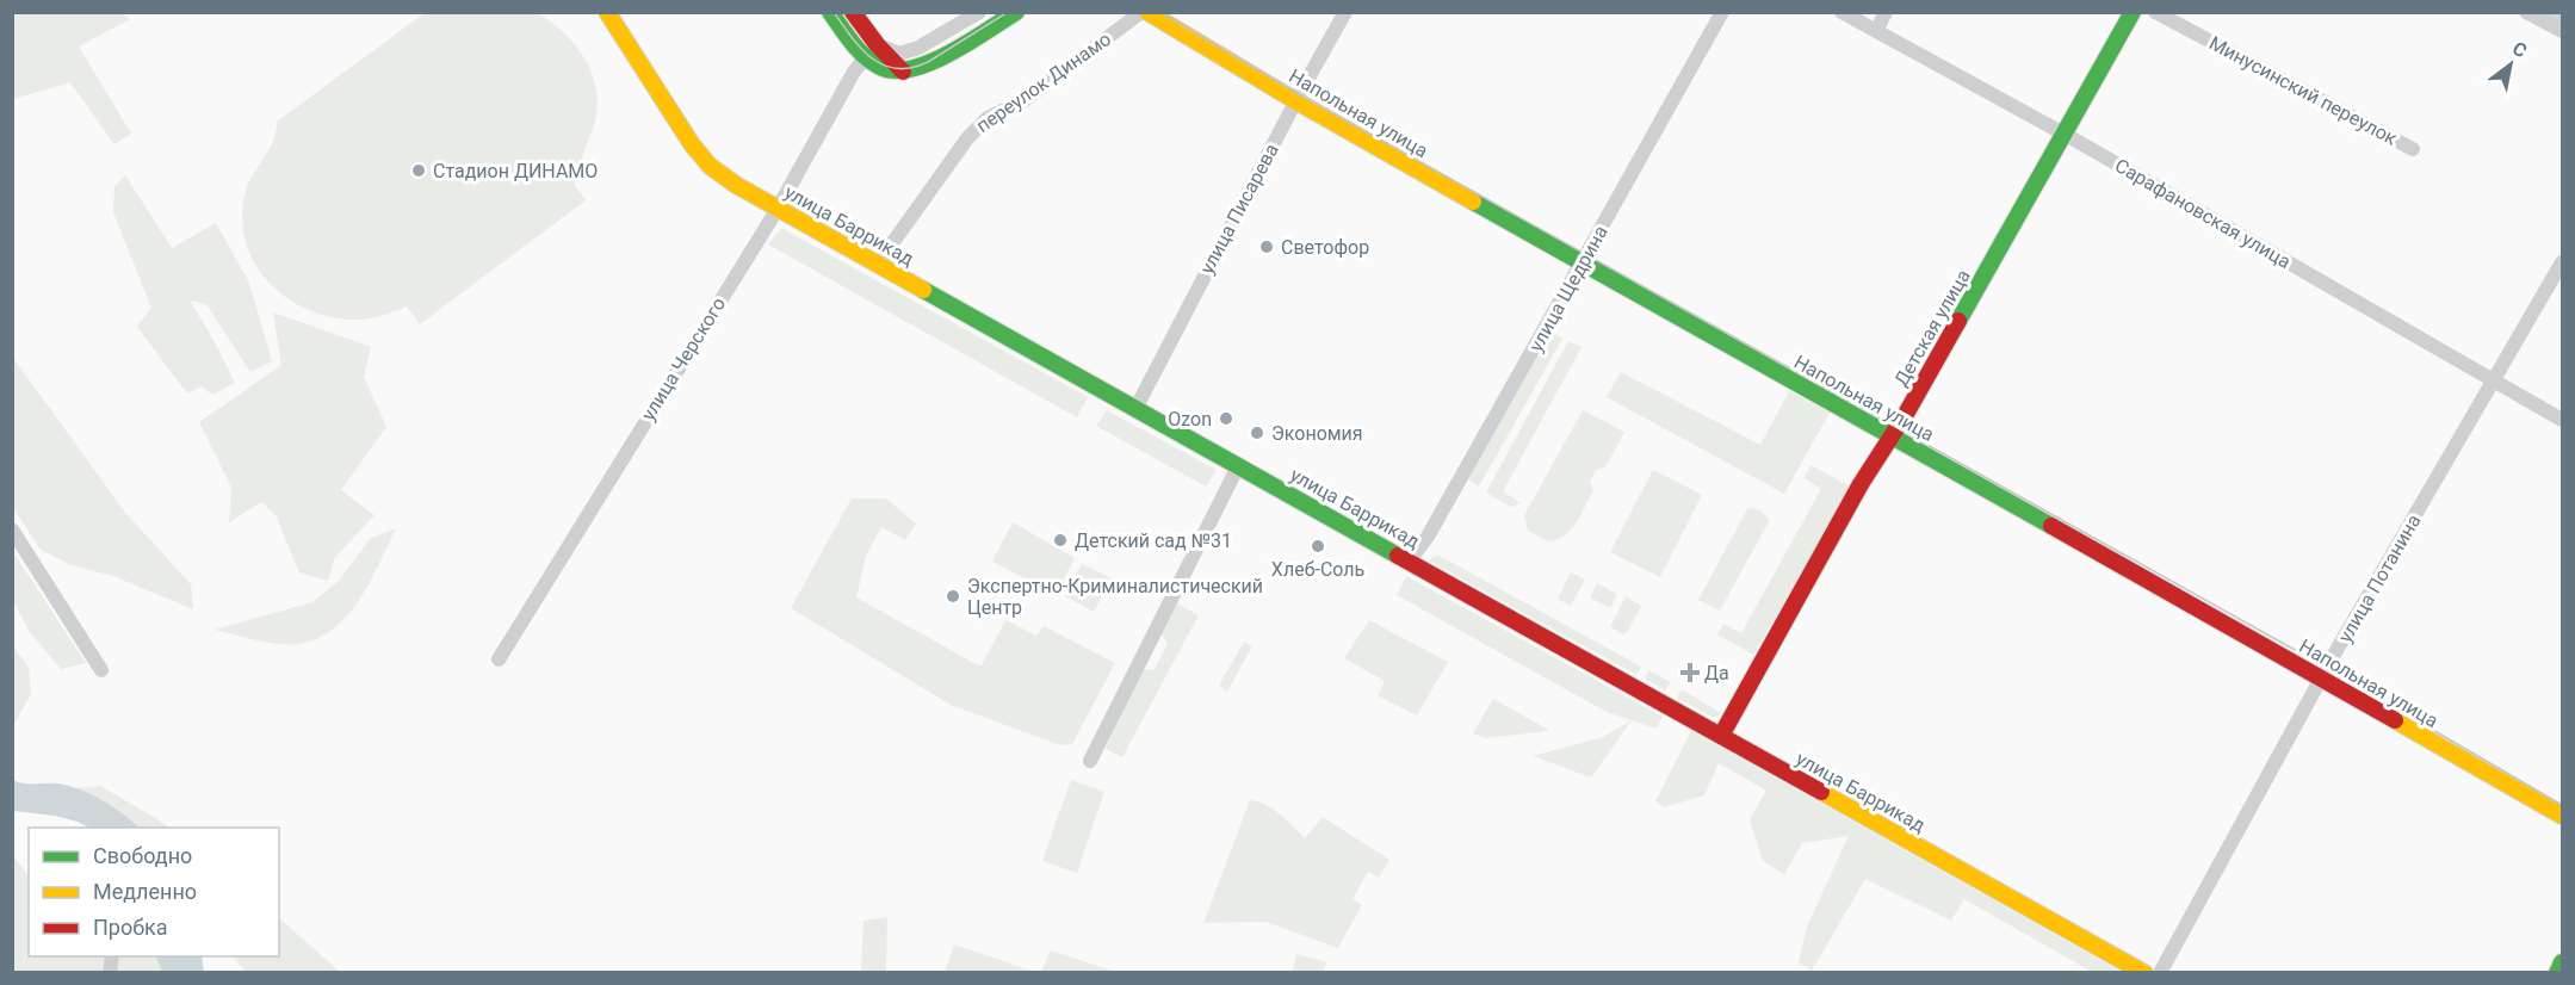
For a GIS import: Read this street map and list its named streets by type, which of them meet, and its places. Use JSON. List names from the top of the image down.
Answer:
{
  "streets": {
    "street": [
      "переулок Динамо",
      "Минусинский переулок",
      "Напольная улица",
      "улица Писарева",
      "Сарафановская улица",
      "улица Баррикад",
      "улица Щедрина",
      "Детская улица",
      "улица Черского",
      "улица Потанина"
    ]
  },
  "crossings": [
    ["переулок Динамо", "улица Баррикад"],
    ["Напольная улица", "улица Писарева"],
    ["Напольная улица", "улица Щедрина"],
    ["Напольная улица", "Детская улица"],
    ["Напольная улица", "улица Потанина"],
    ["улица Писарева", "улица Баррикад"],
    ["Сарафановская улица", "Детская улица"],
    ["Сарафановская улица", "улица Потанина"],
    ["улица Баррикад", "улица Щедрина"],
    ["улица Баррикад", "Детская улица"],
    ["улица Баррикад", "улица Черского"]
  ],
  "places": {
    "other": [
      "Стадион ДИНАМО",
      "Светофор",
      "Ozon",
      "Экономия",
      "Детский сад №31",
      "Хлеб-Соль",
      "Экспертно-Криминалистический Центр"
    ],
    "health": ["Да"]
  },
  "legend": ["Свободно", "Медленно", "Пробка"],
  "north": "top right"
}
